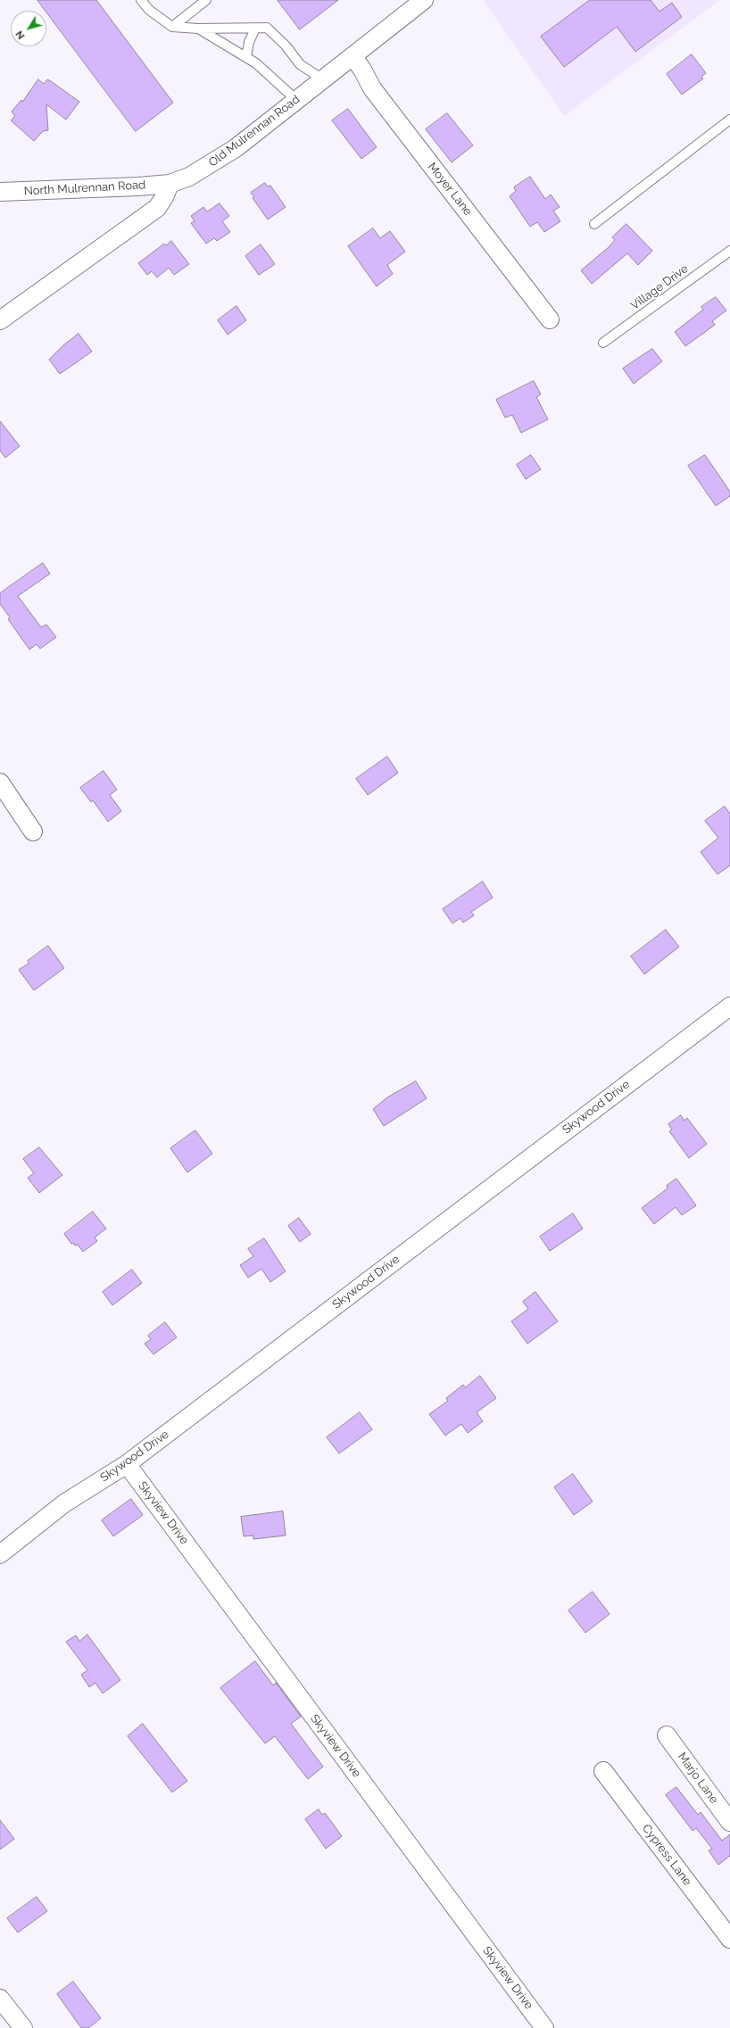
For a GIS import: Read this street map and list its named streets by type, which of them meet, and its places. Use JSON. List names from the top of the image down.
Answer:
{
  "streets": {
    "street": [
      "Old Mulrennan Road",
      "North Mulrennan Road",
      "Moyer Lane",
      "Skywood Drive",
      "Skyview Drive",
      "Marjo Lane",
      "Cypress Lane"
    ],
    "lane": ["Village Drive"]
  },
  "crossings": [
    ["Old Mulrennan Road", "North Mulrennan Road"],
    ["Old Mulrennan Road", "Moyer Lane"],
    ["Skywood Drive", "Skyview Drive"]
  ],
  "north": "bottom left"
}
